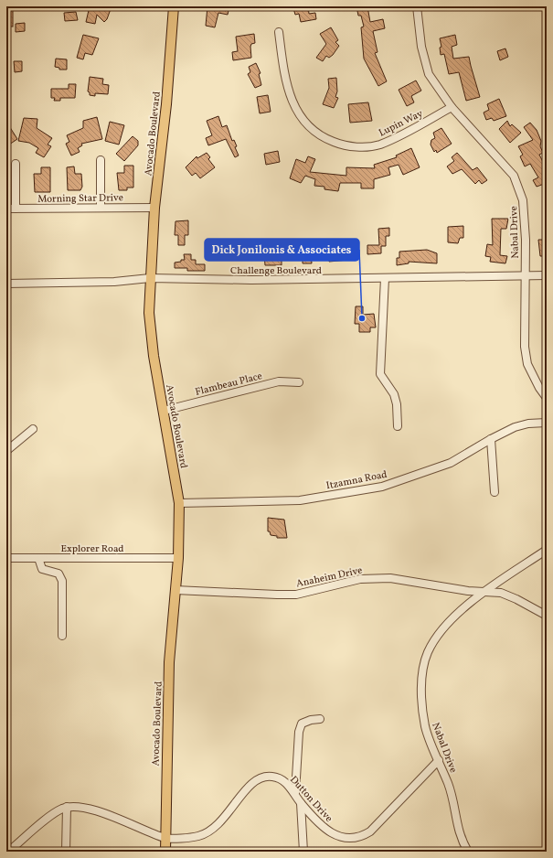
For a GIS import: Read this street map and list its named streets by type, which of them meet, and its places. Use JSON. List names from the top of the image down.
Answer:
{
  "streets": {
    "main road": ["Avocado Boulevard"],
    "street": [
      "Lupin Way",
      "Morning Star Drive",
      "Nabal Drive",
      "Challenge Boulevard",
      "Flambeau Place",
      "Itzamna Road",
      "Explorer Road",
      "Anaheim Drive",
      "Dutton Drive"
    ]
  },
  "crossings": [
    ["Lupin Way", "Nabal Drive"],
    ["Avocado Boulevard", "Morning Star Drive"],
    ["Avocado Boulevard", "Challenge Boulevard"],
    ["Avocado Boulevard", "Flambeau Place"],
    ["Avocado Boulevard", "Itzamna Road"],
    ["Avocado Boulevard", "Explorer Road"],
    ["Avocado Boulevard", "Anaheim Drive"],
    ["Avocado Boulevard", "Dutton Drive"],
    ["Nabal Drive", "Challenge Boulevard"],
    ["Nabal Drive", "Anaheim Drive"],
    ["Nabal Drive", "Dutton Drive"]
  ],
  "places": ["Dick Jonilonis & Associates"]
}
